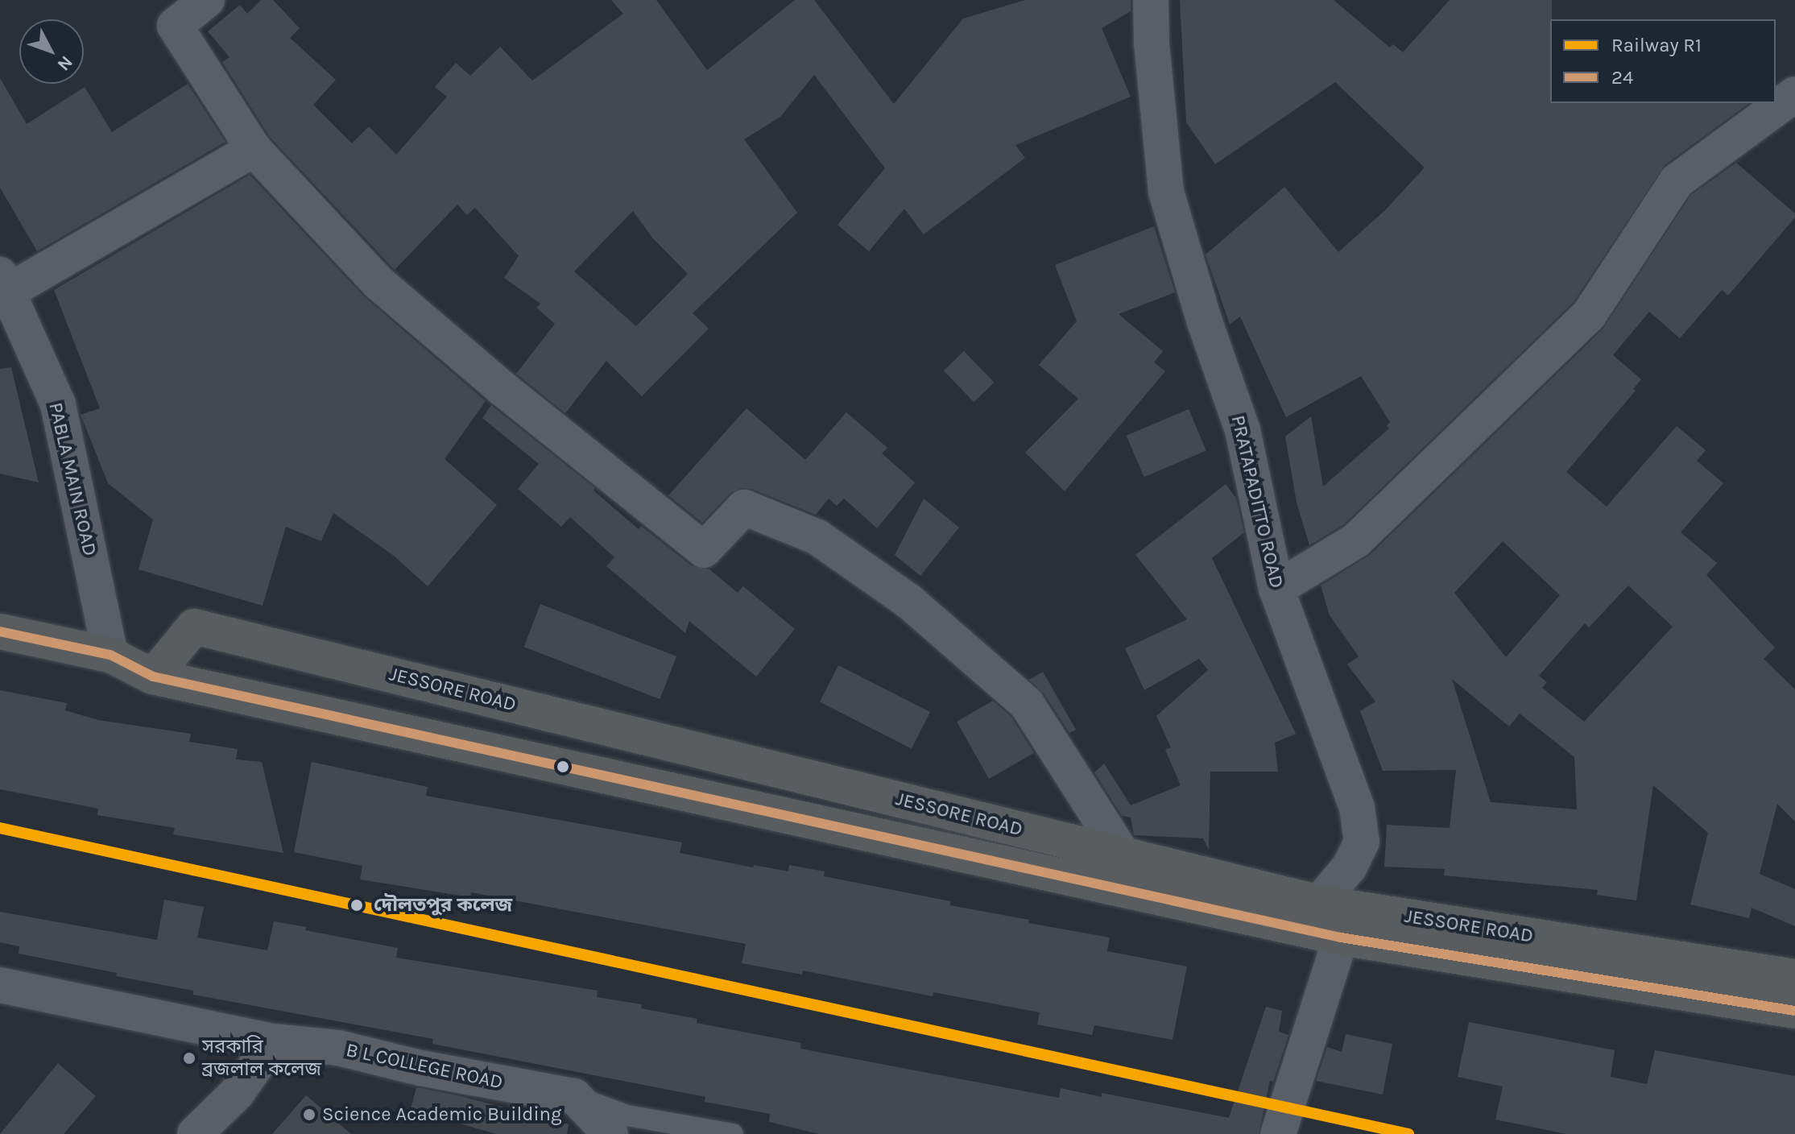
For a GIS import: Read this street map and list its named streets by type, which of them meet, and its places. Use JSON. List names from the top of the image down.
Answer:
{
  "streets": {
    "highway": ["JESSORE ROAD"],
    "street": ["PABLA MAIN ROAD", "PRATAPADITTO ROAD", "B L COLLEGE ROAD"]
  },
  "crossings": [
    ["PABLA MAIN ROAD", "JESSORE ROAD"],
    ["PRATAPADITTO ROAD", "JESSORE ROAD"]
  ],
  "places": ["দৌলতপুর কলেজ", "সরকারি ব্রজলাল কলেজ", "Science Academic Building"],
  "lines": ["transit line 24", "rail line R1"],
  "legend": ["Railway R1", "24"],
  "north": "bottom right"
}
